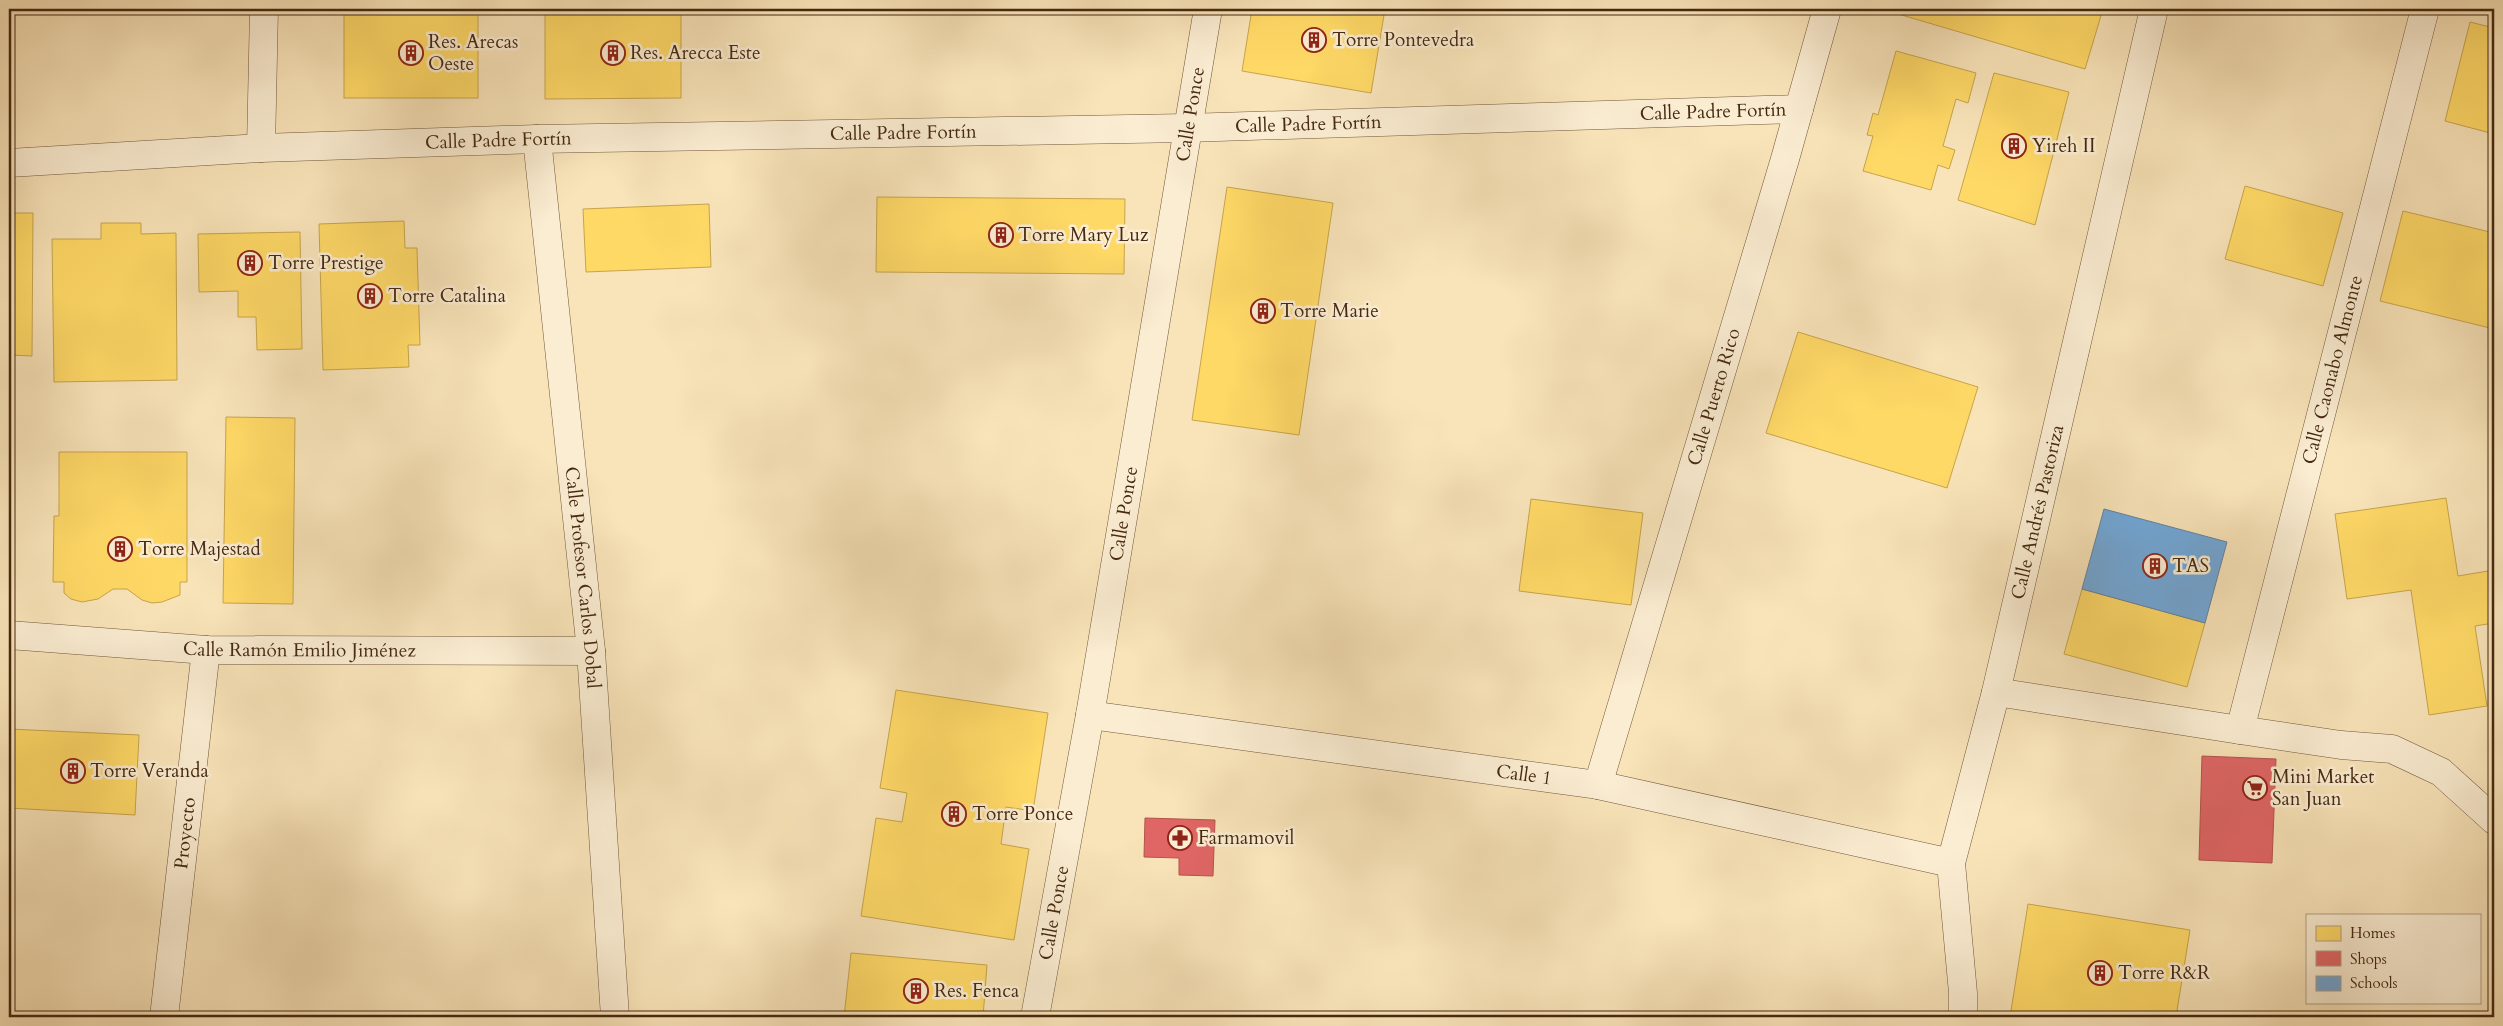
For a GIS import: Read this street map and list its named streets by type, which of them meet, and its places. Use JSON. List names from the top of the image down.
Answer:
{
  "streets": {
    "street": [
      "Calle Padre Fortín",
      "Calle Ponce",
      "Calle Caonabo Almonte",
      "Calle Puerto Rico",
      "Calle Andrés Pastoriza",
      "Calle Profesor Carlos Dobal",
      "Calle Ramón Emilio Jiménez",
      "Calle 1",
      "Proyecto"
    ]
  },
  "crossings": [
    ["Calle Padre Fortín", "Calle Ponce"],
    ["Calle Padre Fortín", "Calle Puerto Rico"],
    ["Calle Padre Fortín", "Calle Profesor Carlos Dobal"],
    ["Calle Ponce", "Calle 1"],
    ["Calle Puerto Rico", "Calle 1"],
    ["Calle Andrés Pastoriza", "Calle 1"],
    ["Calle Profesor Carlos Dobal", "Calle Ramón Emilio Jiménez"],
    ["Calle Ramón Emilio Jiménez", "Proyecto"]
  ],
  "places": {
    "building": [
      "Torre Pontevedra",
      "Res. Arecas Oeste",
      "Res. Arecca Este",
      "Yireh II",
      "Torre Mary Luz",
      "Torre Prestige",
      "Torre Catalina",
      "Torre Marie",
      "Torre Majestad",
      "TAS",
      "Torre Veranda",
      "Torre Ponce",
      "Torre R&R",
      "Res. Fenca"
    ],
    "supermarket": ["Mini Market San Juan"],
    "pharmacy": ["Farmamovil"]
  },
  "legend": ["Homes", "Shops", "Schools"]
}
